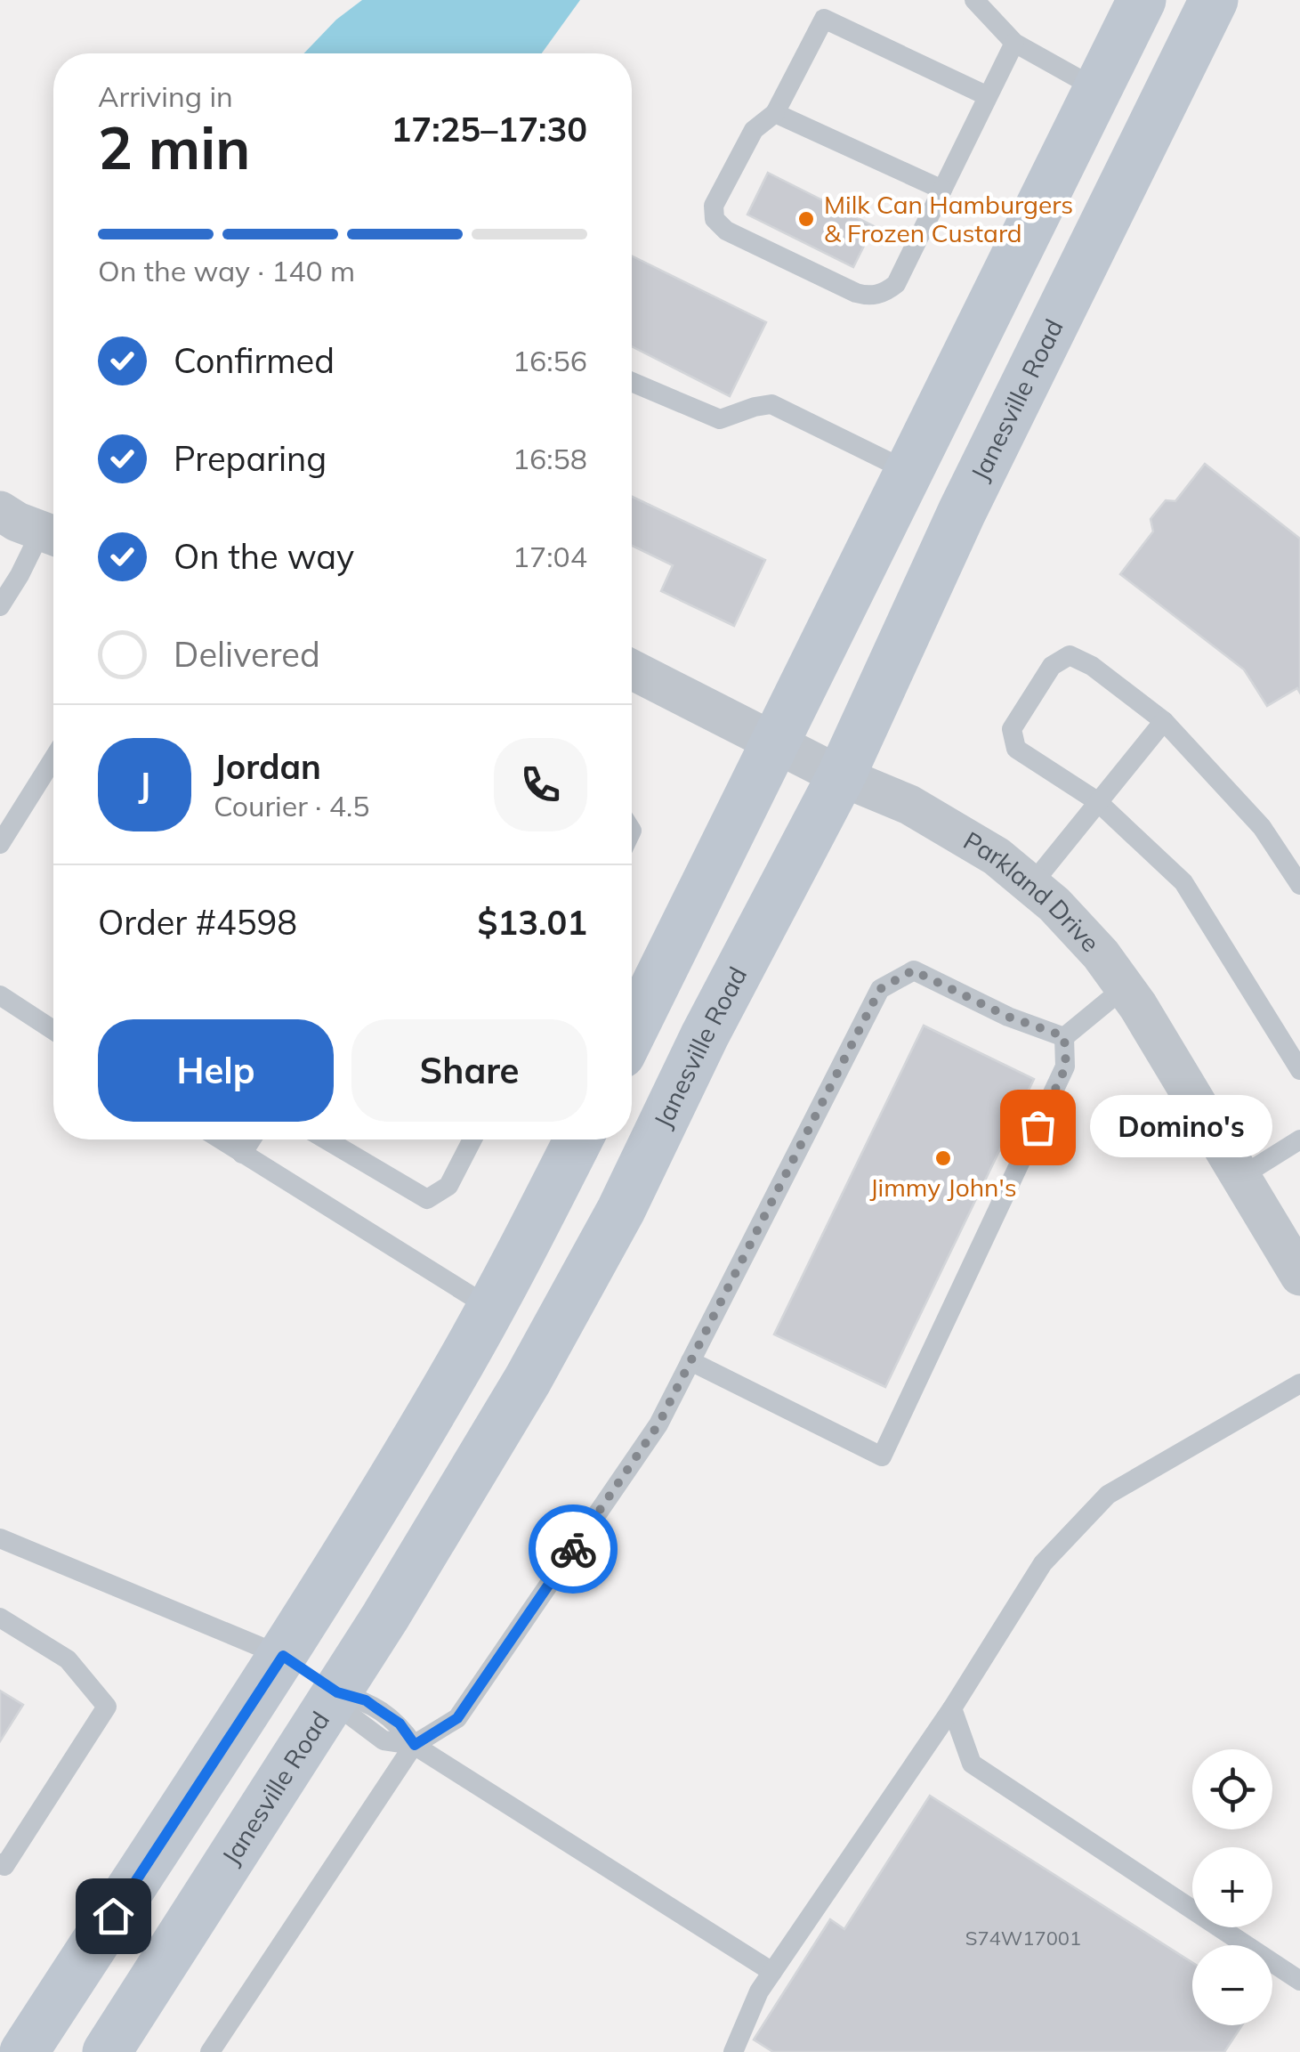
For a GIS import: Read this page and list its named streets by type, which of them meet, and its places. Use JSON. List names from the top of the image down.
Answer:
{
  "streets": {
    "main road": ["Janesville Road"],
    "street": ["Parkland Drive"]
  },
  "crossings": [
    ["Janesville Road", "Parkland Drive"]
  ],
  "places": ["Milk Can Hamburgers & Frozen Custard", "Domino's", "Jimmy John's"],
  "house_numbers": ["S74W17001"],
  "page": {
    "heading": ["2 min", "Arriving in", "17:25–17:30"],
    "panel": [
      "Jordan",
      "Courier · 4.5",
      "Order #4598",
      "$13.01"
    ],
    "bar": "On the way · 140 m",
    "list": [
      ["Confirmed", "16:56"],
      ["Preparing", "16:58"],
      ["On the way", "17:04"],
      "Delivered"
    ],
    "round": "J",
    "buttons": ["Help", "Share"],
    "bubble": "Domino's",
    "map_buttons": ["+", "−"]
  }
}
